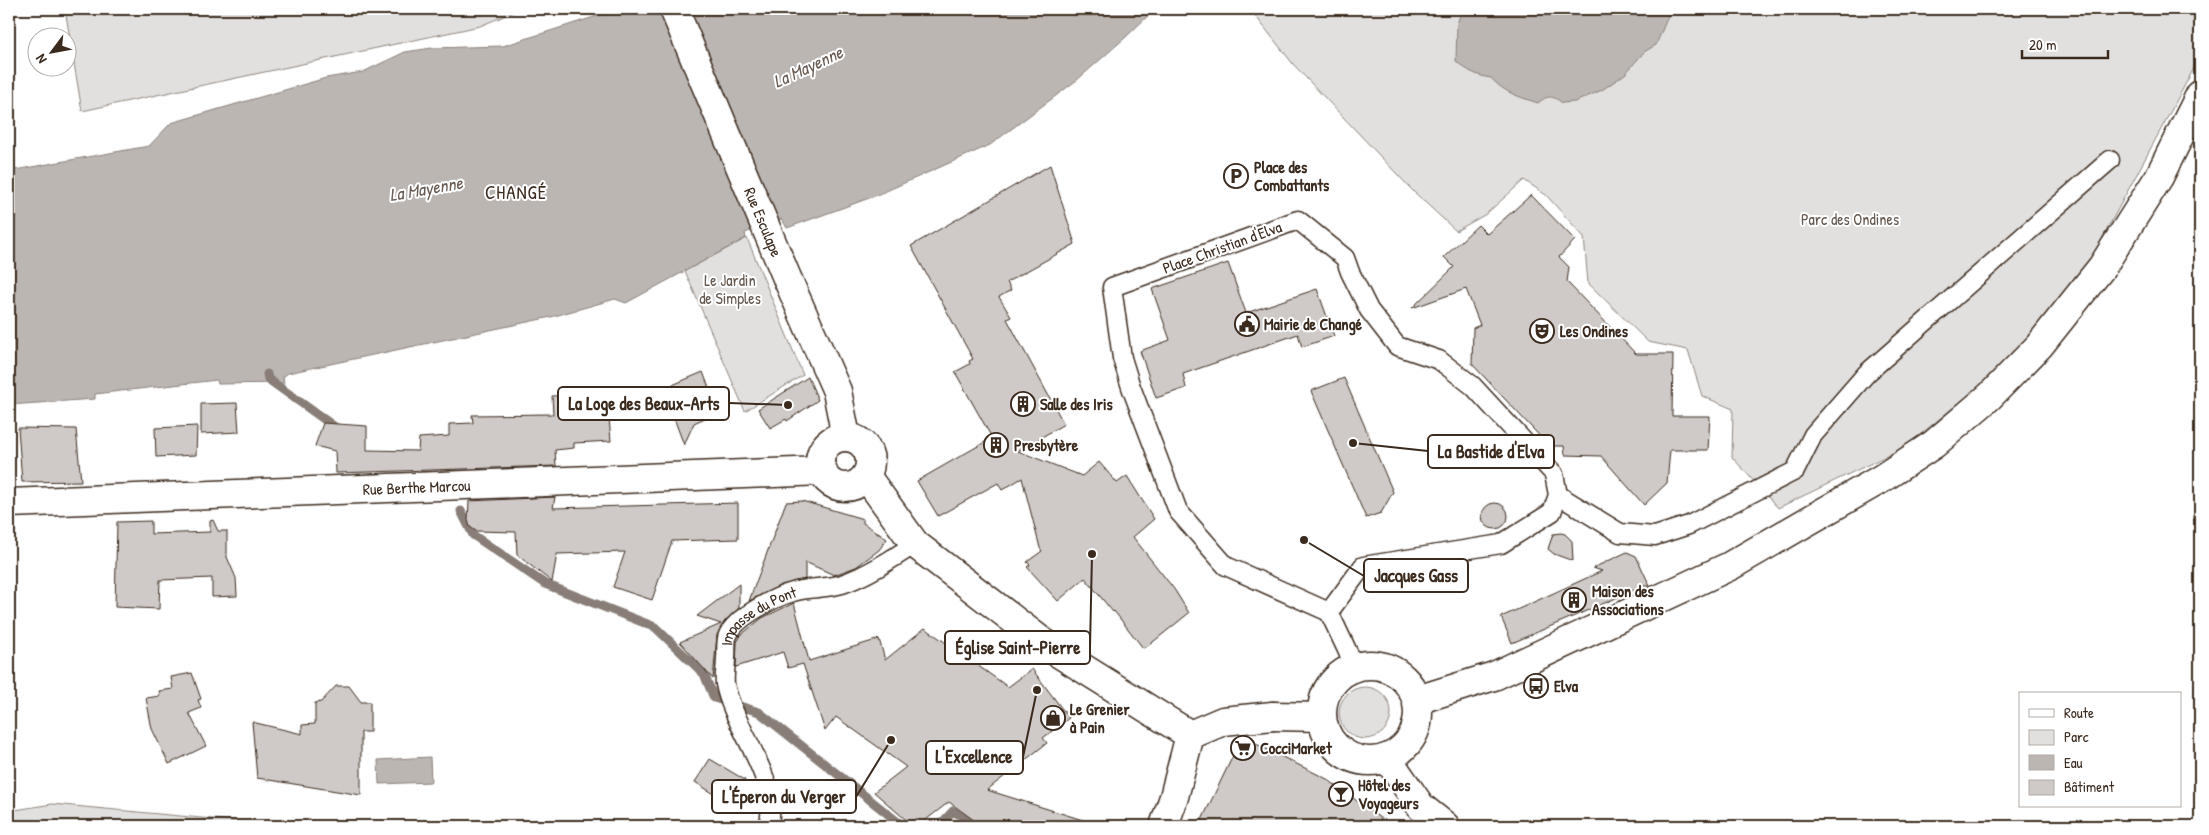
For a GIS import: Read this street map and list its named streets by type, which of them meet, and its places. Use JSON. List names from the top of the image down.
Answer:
{
  "streets": {
    "street": ["Rue Esculape", "Rue Berthe Marcou"],
    "lane": ["Place Christian d'Elva", "Impasse du Pont"]
  },
  "crossings": [
    ["Rue Esculape", "Rue Berthe Marcou"]
  ],
  "districts": ["CHANGÉ"],
  "water": ["La Mayenne"],
  "parks": ["Parc des Ondines", "Le Jardin de Simples"],
  "places": {
    "parking": ["Place des Combattants"],
    "public building": ["Mairie de Changé"],
    "theatre": ["Les Ondines"],
    "building": ["Salle des Iris", "Presbytère", "Maison des Associations"],
    "other": [
      "La Loge des Beaux-Arts",
      "La Bastide d'Elva",
      "Jacques Gass",
      "Église Saint-Pierre",
      "L'Excellence",
      "L'Éperon du Verger"
    ],
    "bus stop": ["Elva"],
    "shop": ["Le Grenier à Pain"],
    "supermarket": ["CocciMarket"],
    "bar": ["Hôtel des Voyageurs"]
  },
  "legend": [
    "Route",
    "Parc",
    "Eau",
    "Bâtiment"
  ],
  "scale_bar": "20 m",
  "north": "bottom left"
}
